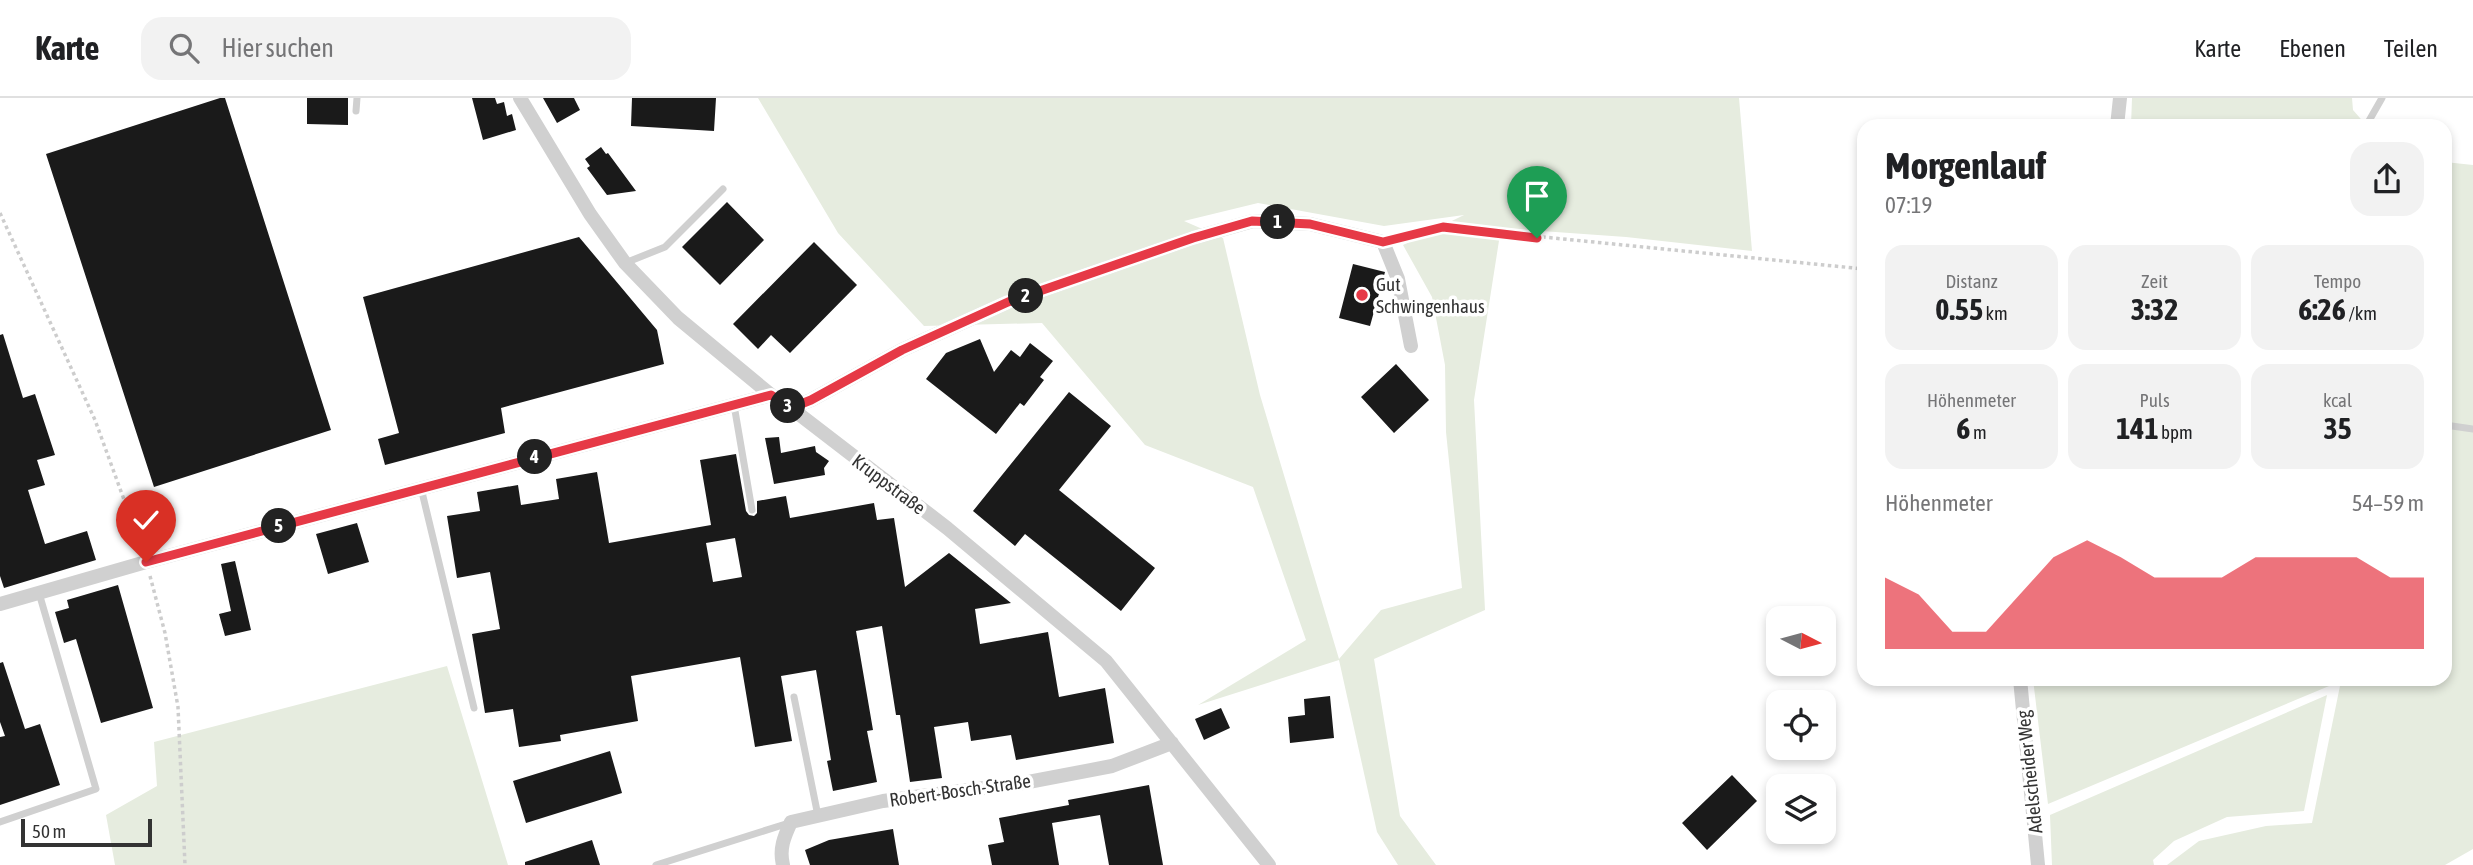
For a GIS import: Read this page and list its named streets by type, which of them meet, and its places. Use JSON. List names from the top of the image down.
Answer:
{
  "streets": {
    "street": ["Kruppstraße", "Adelscheider Weg", "Robert-Bosch-Straße"]
  },
  "crossings": [
    ["Kruppstraße", "Robert-Bosch-Straße"]
  ],
  "places": ["Gut Schwingenhaus"],
  "scale_bar": "50 m",
  "north": "right",
  "page": {
    "header": "Karte",
    "search": "Hier suchen",
    "nav": ["Karte", "Ebenen", "Teilen"],
    "heading": ["Morgenlauf", "07:19"],
    "pins": [
      "1",
      "2",
      "3",
      "4",
      "5"
    ],
    "stats": [
      ["Distanz", "0.55 km"],
      ["Zeit", "3:32"],
      ["Tempo", "6:26 /km"],
      ["Höhenmeter", "6 m"],
      ["Puls", "141 bpm"],
      ["kcal", "35"]
    ],
    "chart": ["Höhenmeter", "54–59 m"],
    "scale": "50 m"
  }
}
